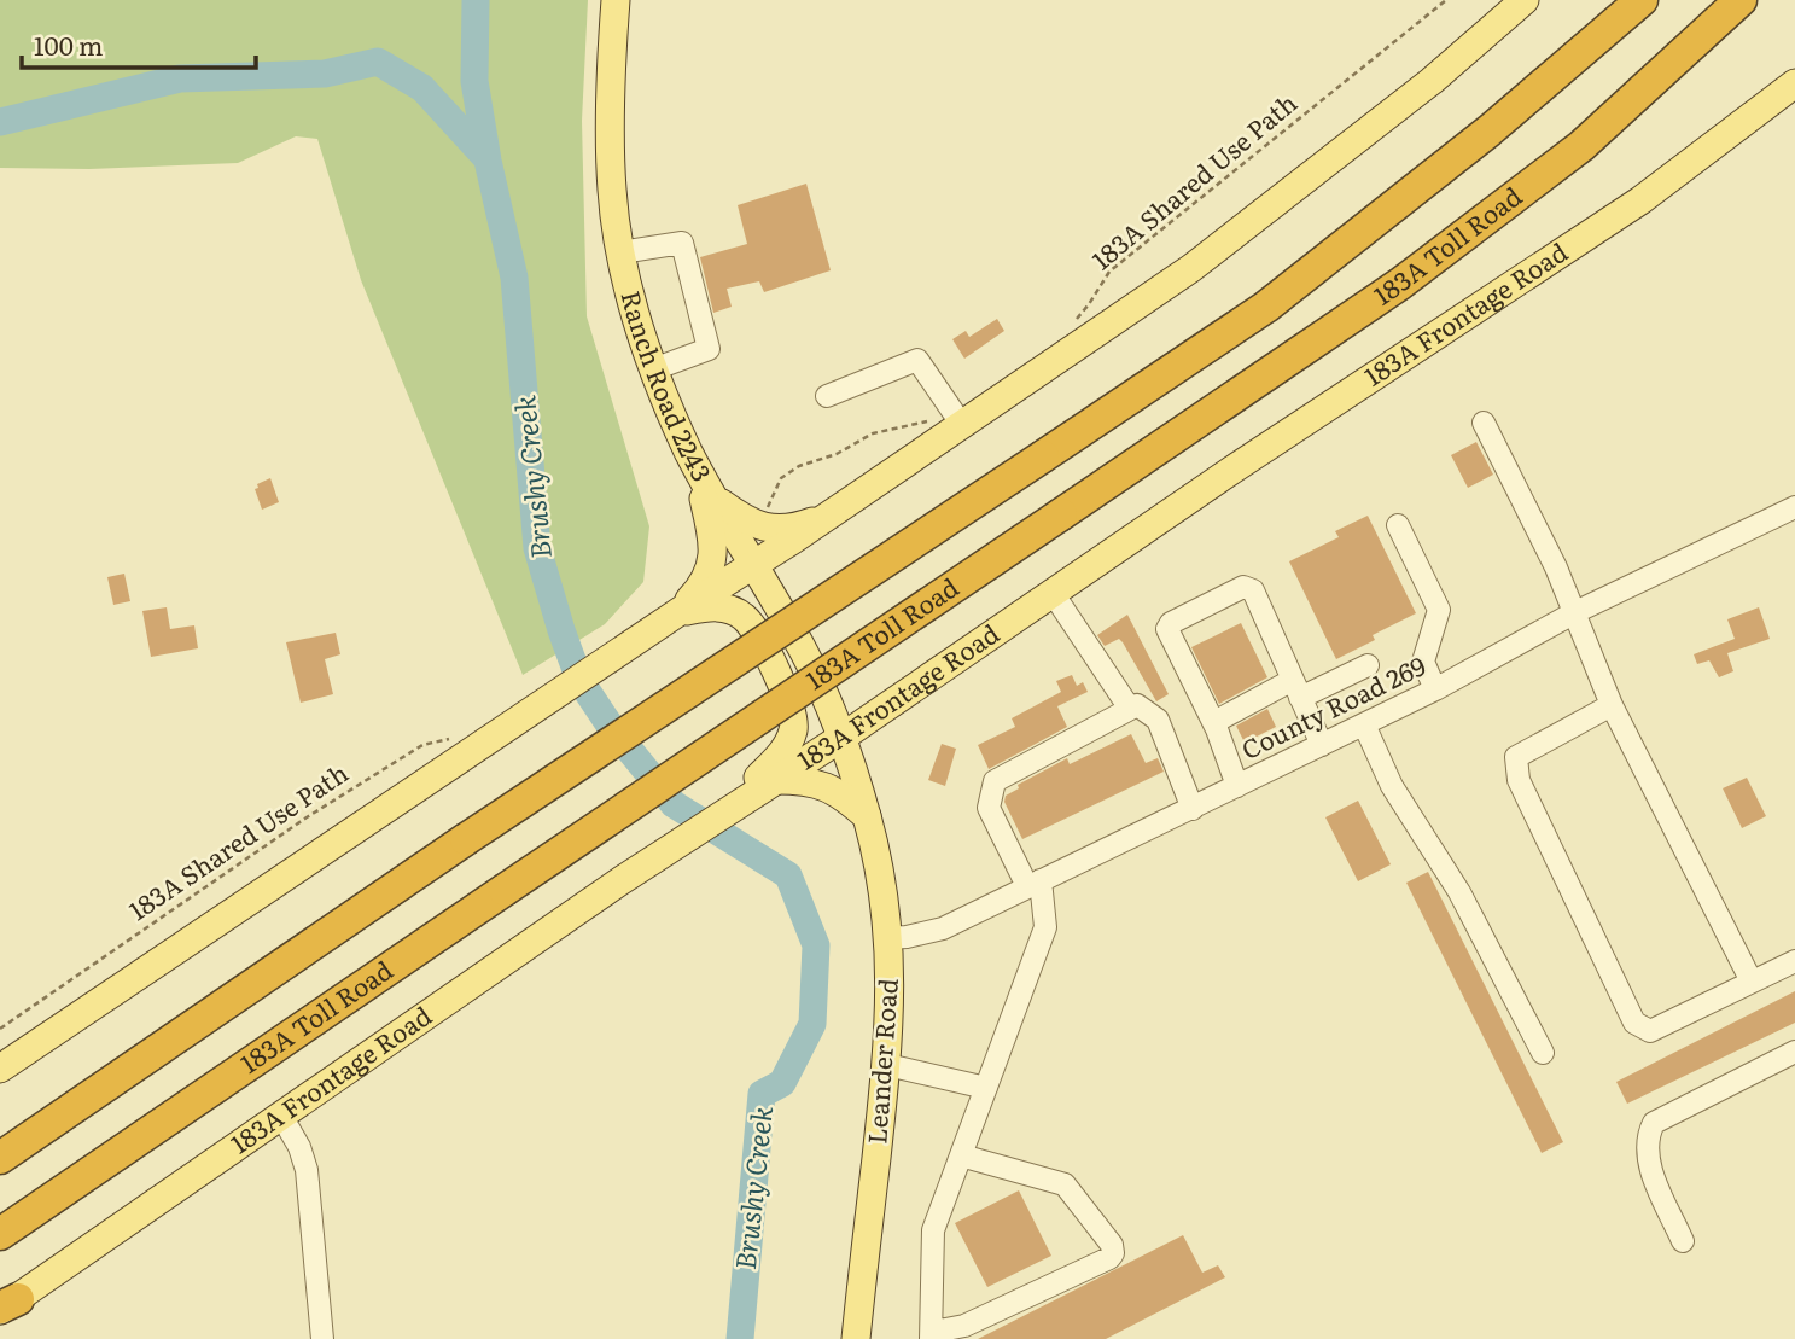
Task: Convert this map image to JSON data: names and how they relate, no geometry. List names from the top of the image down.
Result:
{
  "streets": {
    "highway": ["183A Toll Road"],
    "main road": ["183A Frontage Road", "Ranch Road 2243", "Leander Road"],
    "street": ["County Road 269"],
    "path": ["183A Shared Use Path"]
  },
  "crossings": [
    ["183A Frontage Road", "Ranch Road 2243"],
    ["183A Frontage Road", "Leander Road"],
    ["Ranch Road 2243", "Leander Road"],
    ["County Road 269", "Leander Road"]
  ],
  "water": ["Brushy Creek"],
  "scale_bar": "100 m"
}
